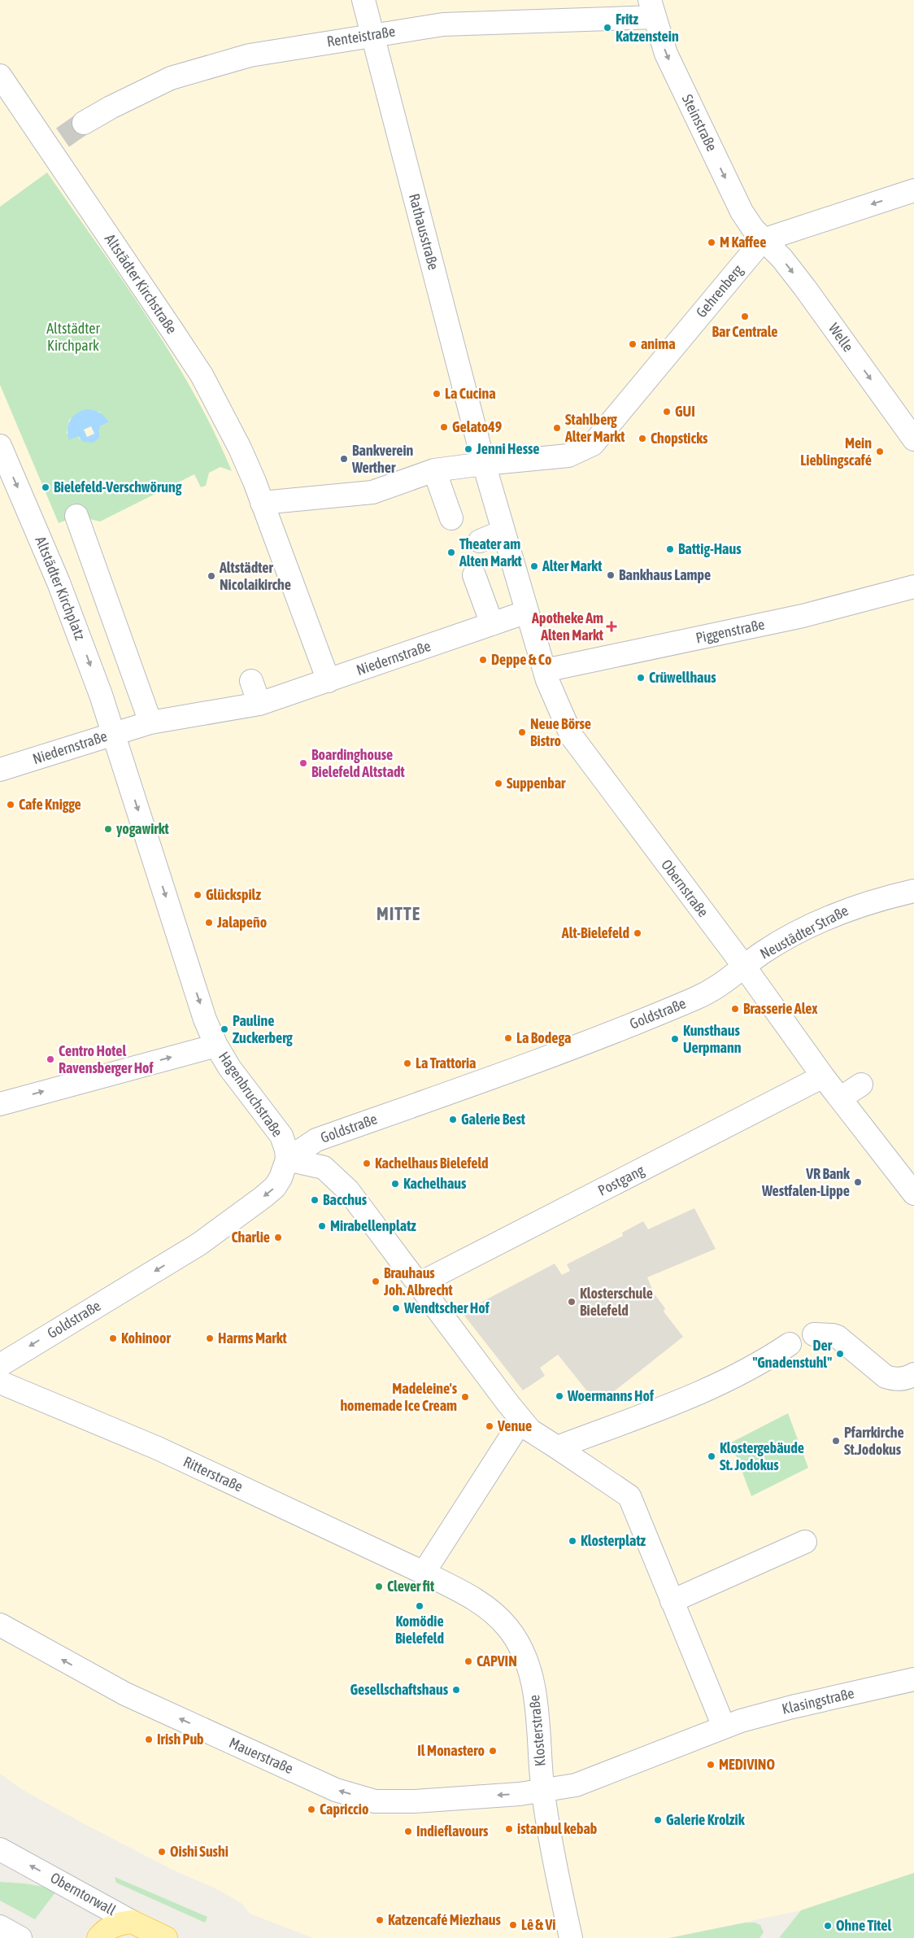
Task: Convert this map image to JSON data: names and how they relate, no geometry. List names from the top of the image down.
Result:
{
  "streets": {
    "main road": ["Oberntorwall"],
    "street": [
      "Renteistraße",
      "Steinstraße",
      "Rathausstraße",
      "Altstädter Kirchstraße",
      "Gehrenberg",
      "Welle",
      "Altstädter Kirchplatz",
      "Piggenstraße",
      "Niedernstraße",
      "Obernstraße",
      "Neustädter Straße",
      "Goldstraße",
      "Hagenbruchstraße",
      "Postgang",
      "Ritterstraße",
      "Klasingstraße",
      "Klosterstraße",
      "Mauerstraße"
    ]
  },
  "crossings": [
    ["Renteistraße", "Steinstraße"],
    ["Renteistraße", "Rathausstraße"],
    ["Steinstraße", "Gehrenberg"],
    ["Steinstraße", "Welle"],
    ["Rathausstraße", "Gehrenberg"],
    ["Altstädter Kirchstraße", "Niedernstraße"],
    ["Gehrenberg", "Welle"],
    ["Altstädter Kirchplatz", "Niedernstraße"],
    ["Altstädter Kirchplatz", "Hagenbruchstraße"],
    ["Piggenstraße", "Obernstraße"],
    ["Niedernstraße", "Hagenbruchstraße"],
    ["Obernstraße", "Neustädter Straße"],
    ["Obernstraße", "Goldstraße"],
    ["Obernstraße", "Postgang"],
    ["Neustädter Straße", "Goldstraße"],
    ["Goldstraße", "Hagenbruchstraße"],
    ["Ritterstraße", "Klosterstraße"],
    ["Klosterstraße", "Mauerstraße"]
  ],
  "one_way": [
    "Steinstraße",
    "Welle",
    "Goldstraße",
    "Hagenbruchstraße",
    "Mauerstraße",
    "Oberntorwall"
  ],
  "districts": ["MITTE"],
  "parks": ["Altstädter Kirchpark"],
  "places": {
    "other": [
      "Fritz Katzenstein",
      "M Kaffee",
      "Bar Centrale",
      "anima",
      "La Cucina",
      "GUI",
      "Gelato49",
      "Stahlberg Alter Markt",
      "Chopsticks",
      "Jenni Hesse",
      "Mein Lieblingscafé",
      "Bankverein Werther",
      "Bielefeld-Verschwörung",
      "Battig-Haus",
      "Theater am Alten Markt",
      "Alter Markt",
      "Bankhaus Lampe",
      "Altstädter Nicolaikirche",
      "Deppe & Co",
      "Crüwellhaus",
      "Neue Börse Bistro",
      "Boardinghouse Bielefeld Altstadt",
      "Suppenbar",
      "Cafe Knigge",
      "yogawirkt",
      "Glückspilz",
      "Jalapeño",
      "Alt-Bielefeld",
      "Brasserie Alex",
      "Pauline Zuckerberg",
      "La Bodega",
      "Kunsthaus Uerpmann",
      "Centro Hotel Ravensberger Hof",
      "La Trattoria",
      "Galerie Best",
      "Kachelhaus Bielefeld",
      "VR Bank Westfalen-Lippe",
      "Kachelhaus",
      "Bacchus",
      "Mirabellenplatz",
      "Charlie",
      "Brauhaus Joh. Albrecht",
      "Klosterschule Bielefeld",
      "Wendtscher Hof",
      "Kohinoor",
      "Harms Markt",
      "Der \"Gnadenstuhl\"",
      "Woermanns Hof",
      "Madeleine's homemade Ice Cream",
      "Venue",
      "Pfarrkirche St.Jodokus",
      "Klostergebäude St. Jodokus",
      "Klosterplatz",
      "Clever fit",
      "Komödie Bielefeld",
      "CAPVIN",
      "Gesellschaftshaus",
      "Irish Pub",
      "Il Monastero",
      "MEDIVINO",
      "Capriccio",
      "Galerie Krolzik",
      "istanbul kebab",
      "Indieflavours",
      "Oishi Sushi",
      "Katzencafé Miezhaus",
      "Lê & Vi",
      "Ohne Titel"
    ],
    "health": ["Apotheke Am Alten Markt"]
  }
}
